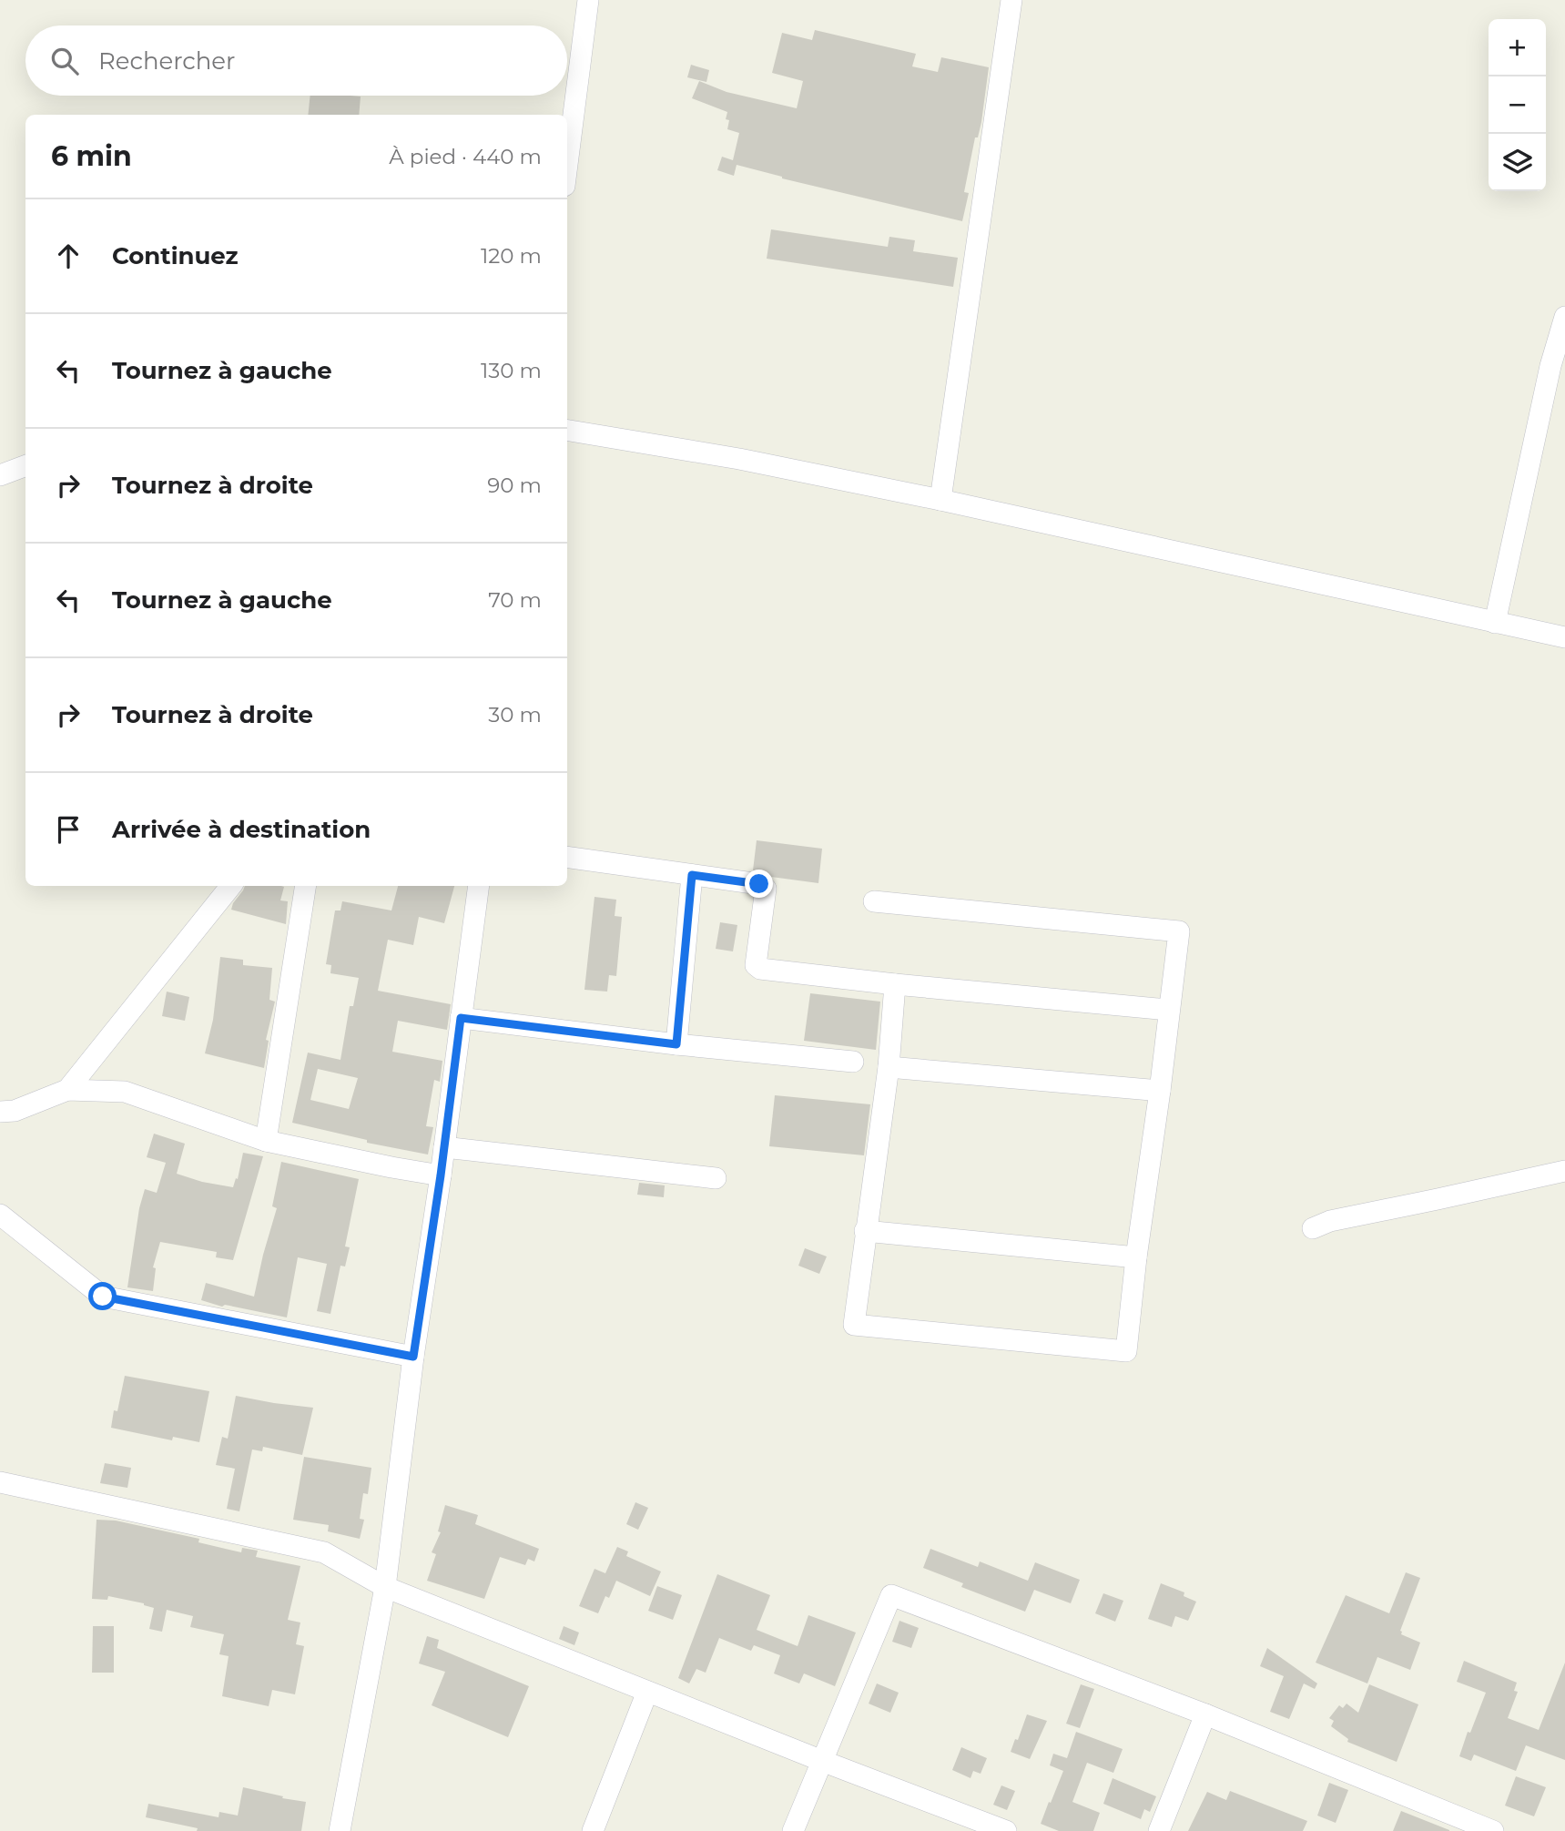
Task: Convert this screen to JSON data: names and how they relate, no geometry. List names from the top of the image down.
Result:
{
  "page": {
    "map_buttons": ["+", "−"],
    "search": "Rechercher",
    "heading": ["6 min", "À pied · 440 m"],
    "list": [
      ["Continuez", "120 m"],
      ["Tournez à gauche", "130 m"],
      ["Tournez à droite", "90 m"],
      ["Tournez à gauche", "70 m"],
      ["Tournez à droite", "30 m"],
      "Arrivée à destination"
    ]
  }
}
